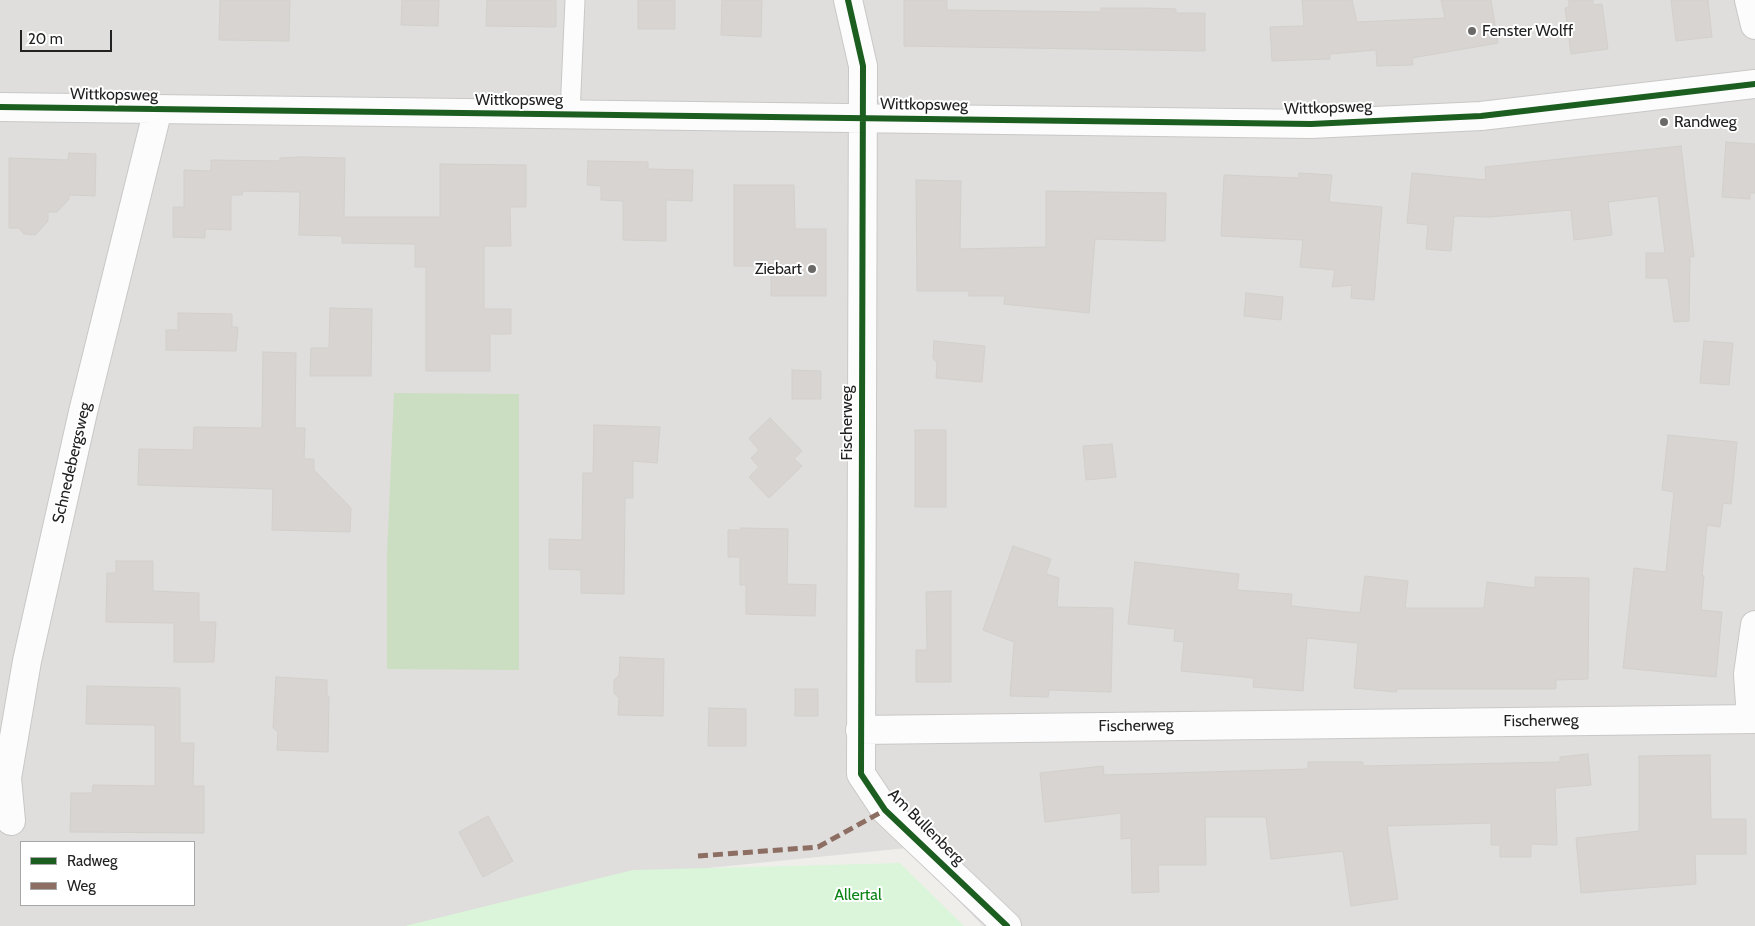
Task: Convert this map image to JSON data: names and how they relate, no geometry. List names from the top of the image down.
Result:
{
  "streets": {
    "street": [
      "Wittkopsweg",
      "Fischerweg",
      "Schnedebergsweg",
      "Am Bullenberg"
    ]
  },
  "crossings": [
    ["Wittkopsweg", "Fischerweg"],
    ["Wittkopsweg", "Schnedebergsweg"],
    ["Fischerweg", "Am Bullenberg"]
  ],
  "parks": ["Allertal"],
  "places": ["Fenster Wolff", "Randweg", "Ziebart"],
  "legend": ["Radweg", "Weg"],
  "scale_bar": "20 m"
}
